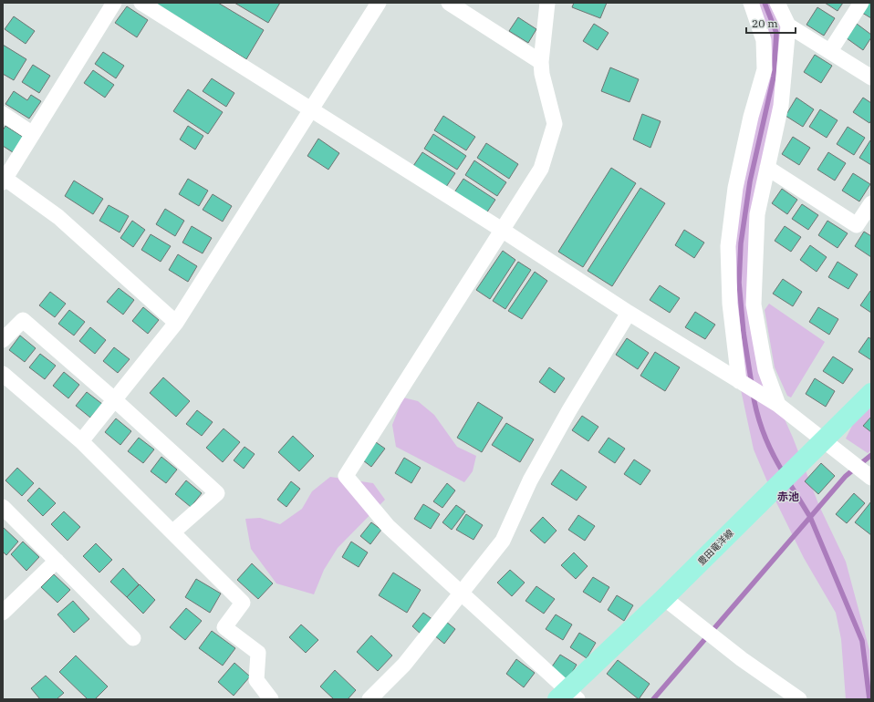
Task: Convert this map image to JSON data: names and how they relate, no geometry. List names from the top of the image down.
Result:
{
  "streets": {
    "main road": ["豊田竜洋線"]
  },
  "districts": ["赤池"],
  "scale_bar": "20 m"
}
